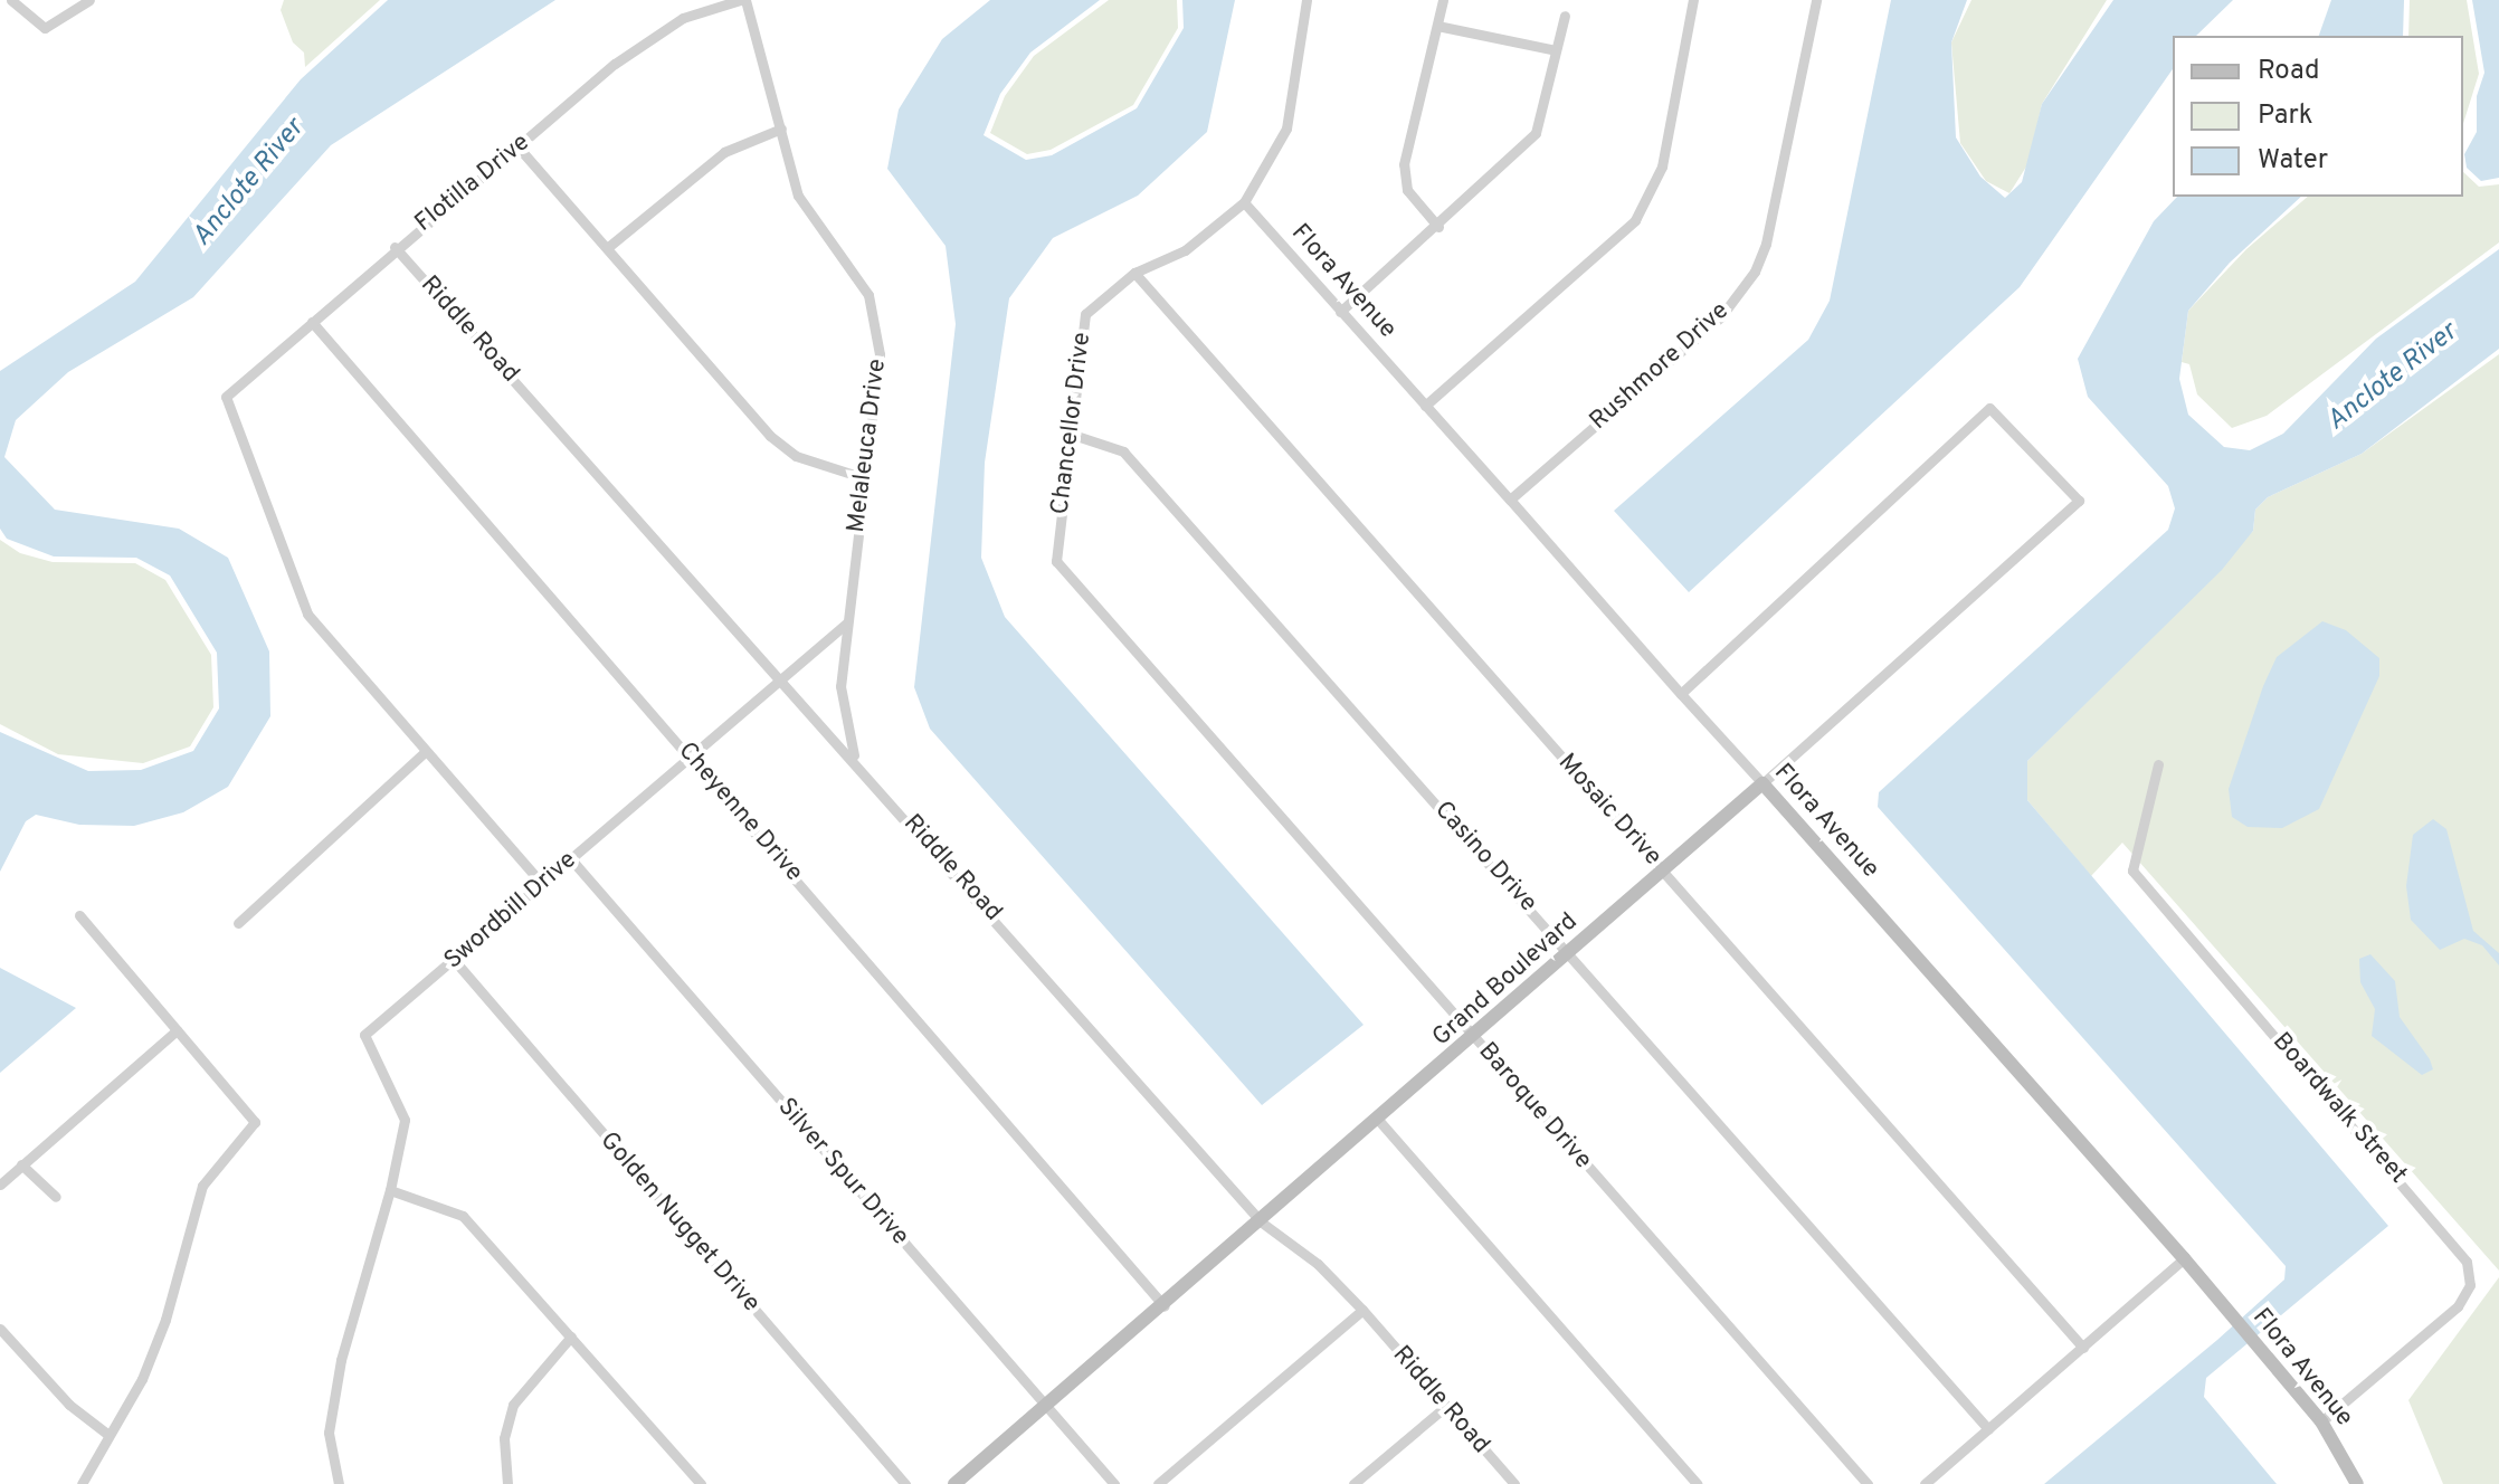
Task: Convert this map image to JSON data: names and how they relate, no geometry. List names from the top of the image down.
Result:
{
  "streets": {
    "street": [
      "Flotilla Drive",
      "Flora Avenue",
      "Riddle Road",
      "Rushmore Drive",
      "Chancellor Drive",
      "Melaleuca Drive",
      "Mosaic Drive",
      "Cheyenne Drive",
      "Casino Drive",
      "Swordbill Drive",
      "Grand Boulevard",
      "Baroque Drive",
      "Boardwalk Street",
      "Silver Spur Drive",
      "Golden Nugget Drive"
    ]
  },
  "crossings": [
    ["Flotilla Drive", "Riddle Road"],
    ["Flotilla Drive", "Melaleuca Drive"],
    ["Flotilla Drive", "Cheyenne Drive"],
    ["Flora Avenue", "Rushmore Drive"],
    ["Flora Avenue", "Chancellor Drive"],
    ["Flora Avenue", "Grand Boulevard"],
    ["Flora Avenue", "Boardwalk Street"],
    ["Riddle Road", "Melaleuca Drive"],
    ["Riddle Road", "Swordbill Drive"],
    ["Riddle Road", "Grand Boulevard"],
    ["Chancellor Drive", "Mosaic Drive"],
    ["Chancellor Drive", "Casino Drive"],
    ["Chancellor Drive", "Baroque Drive"],
    ["Melaleuca Drive", "Swordbill Drive"],
    ["Mosaic Drive", "Grand Boulevard"],
    ["Cheyenne Drive", "Swordbill Drive"],
    ["Cheyenne Drive", "Grand Boulevard"],
    ["Casino Drive", "Grand Boulevard"],
    ["Swordbill Drive", "Silver Spur Drive"],
    ["Swordbill Drive", "Golden Nugget Drive"],
    ["Grand Boulevard", "Baroque Drive"],
    ["Grand Boulevard", "Silver Spur Drive"]
  ],
  "water": ["Anclote River"],
  "legend": ["Road", "Park", "Water"]
}
